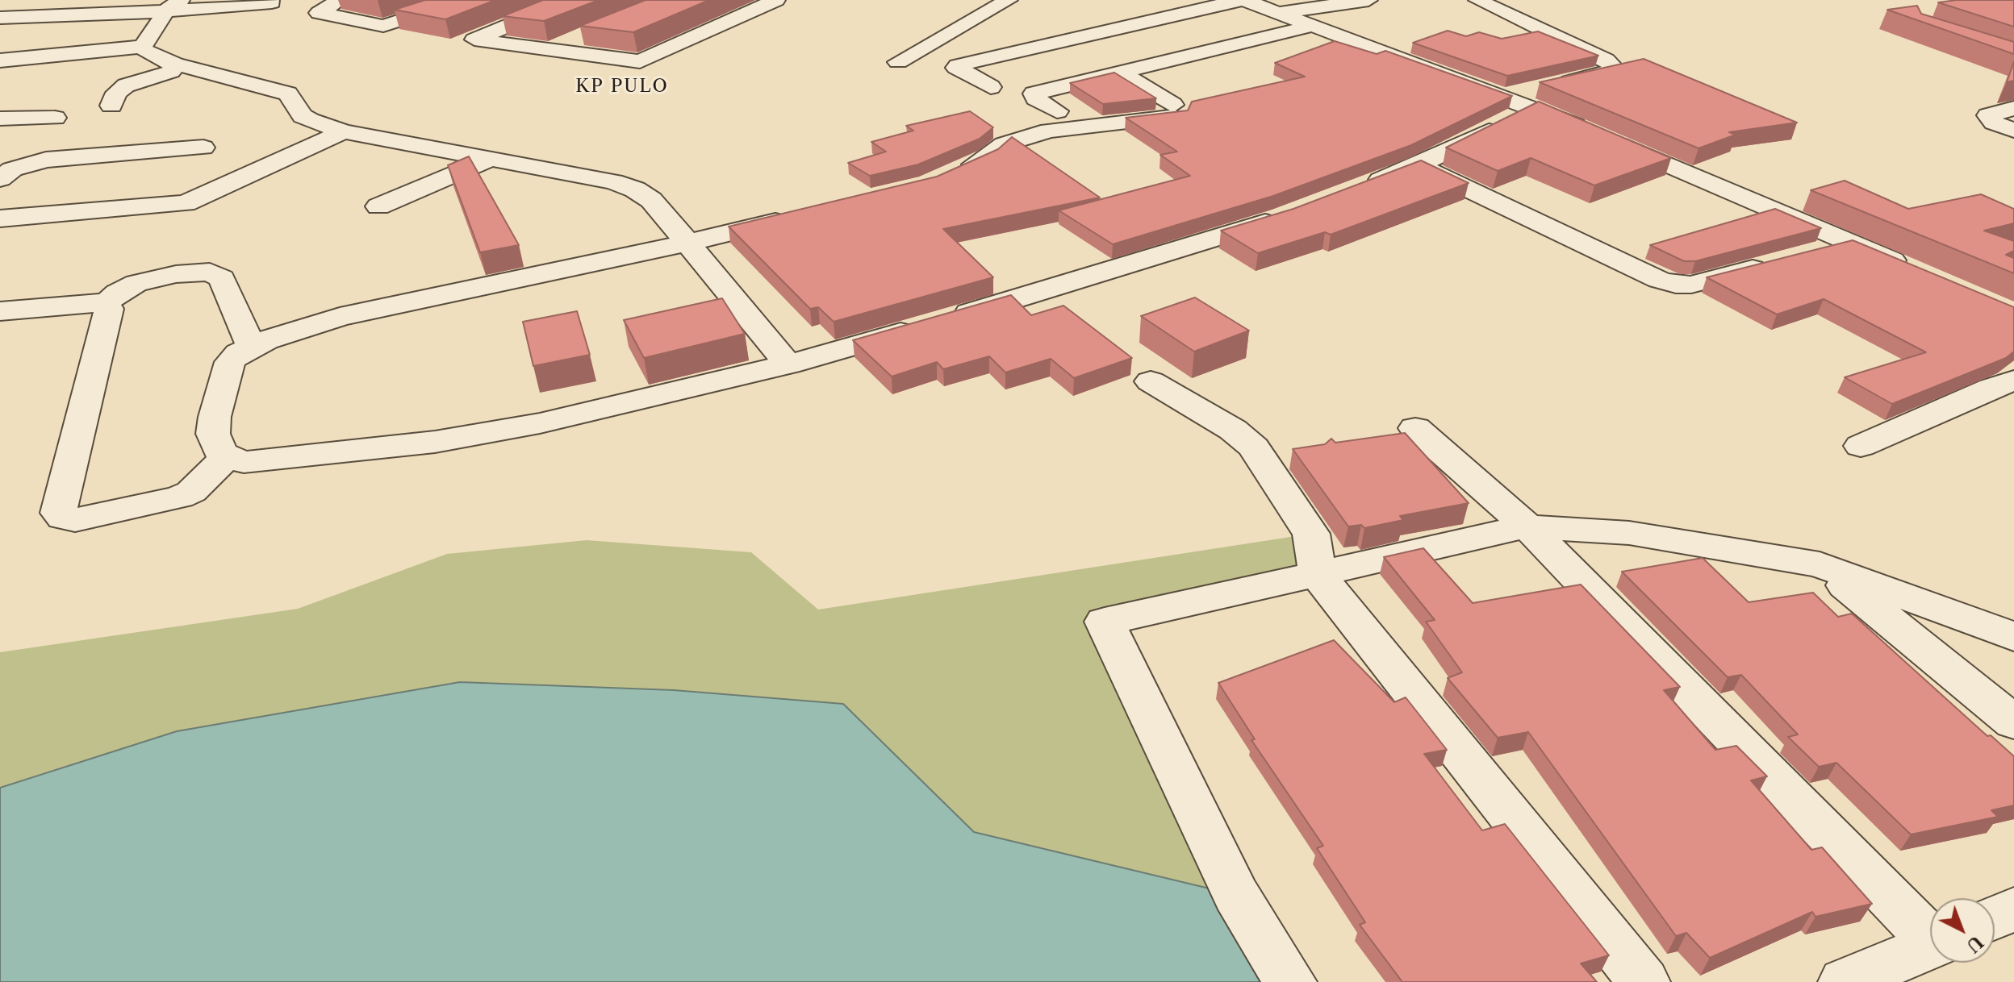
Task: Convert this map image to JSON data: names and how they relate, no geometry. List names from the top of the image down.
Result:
{
  "districts": ["KP PULO"],
  "north": "bottom right"
}
